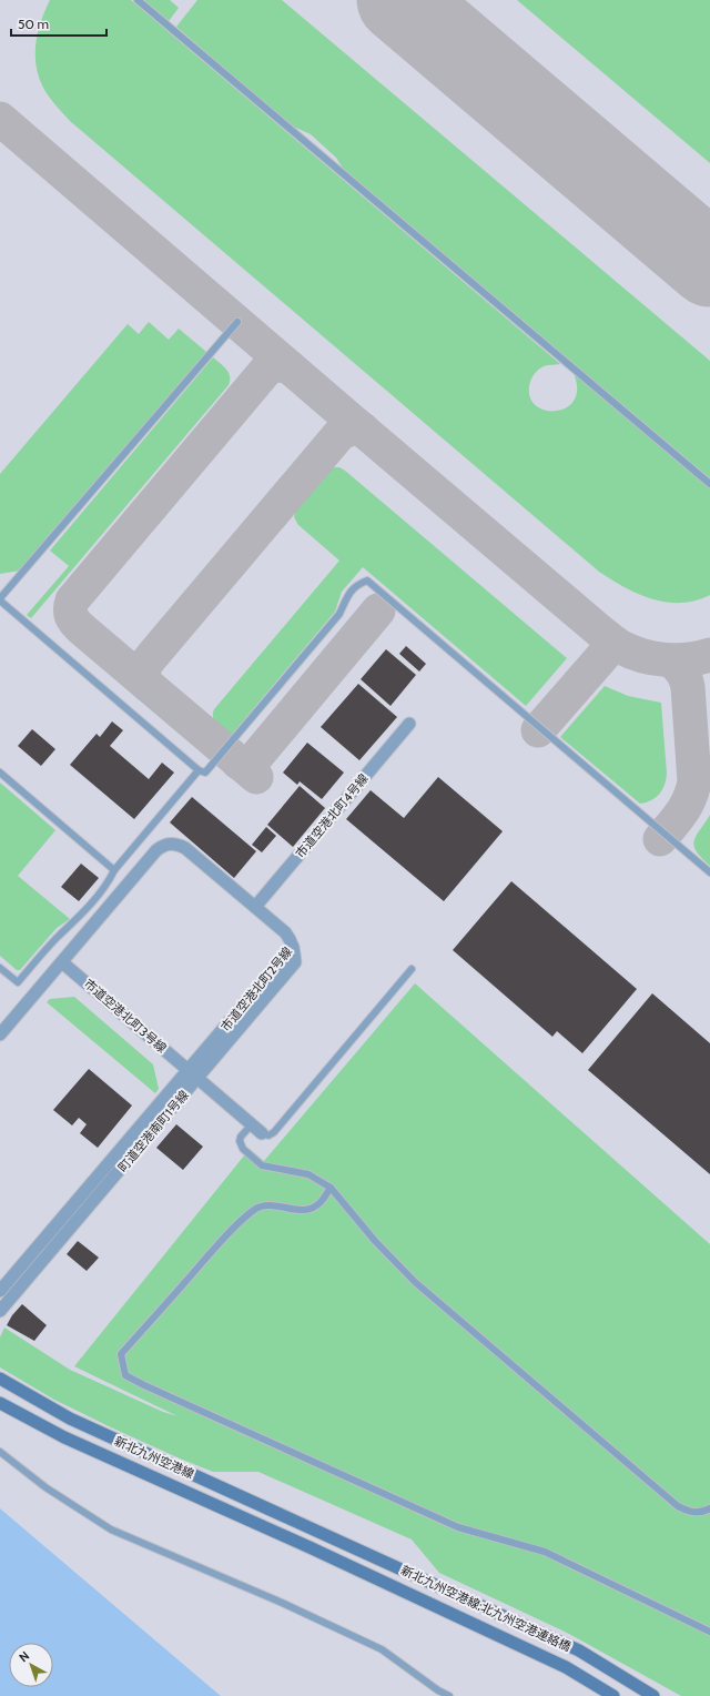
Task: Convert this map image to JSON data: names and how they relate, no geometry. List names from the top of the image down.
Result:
{
  "streets": {
    "main road": ["新北九州空港線", "新北九州空港線;北九州空港連絡橋"],
    "street": [
      "市道空港北町4号線",
      "市道空港北町2号線",
      "市道空港北町3号線",
      "町道空港南町1号線"
    ]
  },
  "crossings": [
    ["市道空港北町4号線", "市道空港北町2号線"],
    ["市道空港北町2号線", "市道空港北町3号線"],
    ["市道空港北町2号線", "町道空港南町1号線"],
    ["市道空港北町3号線", "町道空港南町1号線"],
    ["新北九州空港線", "新北九州空港線;北九州空港連絡橋"]
  ],
  "scale_bar": "50 m",
  "north": "top left"
}
